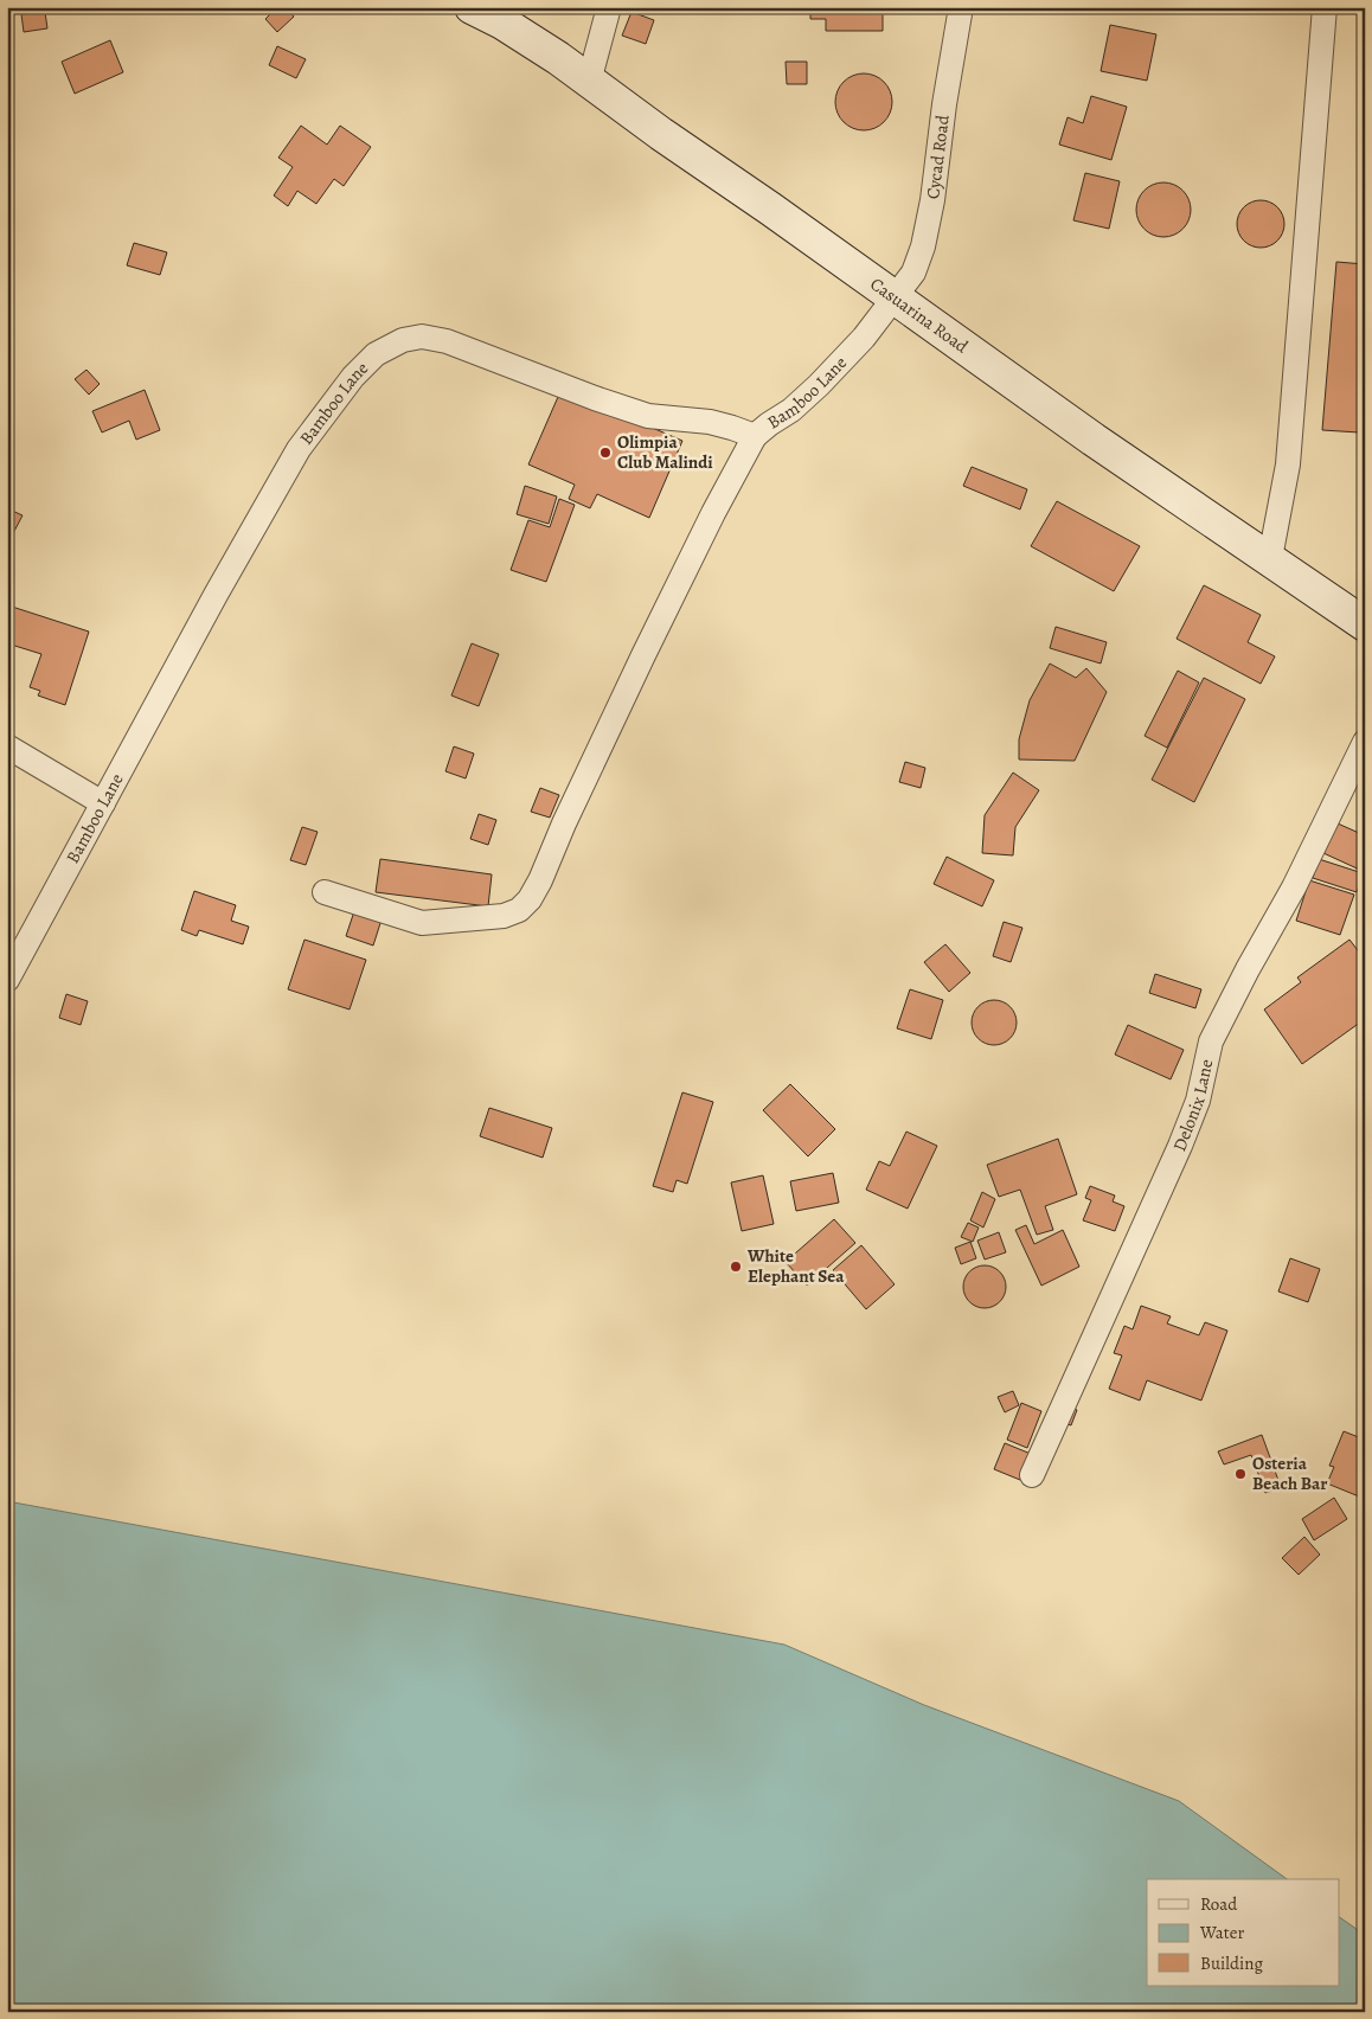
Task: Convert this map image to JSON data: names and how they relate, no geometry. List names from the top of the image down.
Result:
{
  "streets": {
    "street": [
      "Cycad Road",
      "Casuarina Road",
      "Bamboo Lane",
      "Delonix Lane"
    ]
  },
  "crossings": [
    ["Cycad Road", "Casuarina Road"],
    ["Cycad Road", "Bamboo Lane"],
    ["Casuarina Road", "Bamboo Lane"]
  ],
  "places": ["Olimpia Club Malindi", "White Elephant Sea", "Osteria Beach Bar"],
  "legend": ["Road", "Water", "Building"]
}
